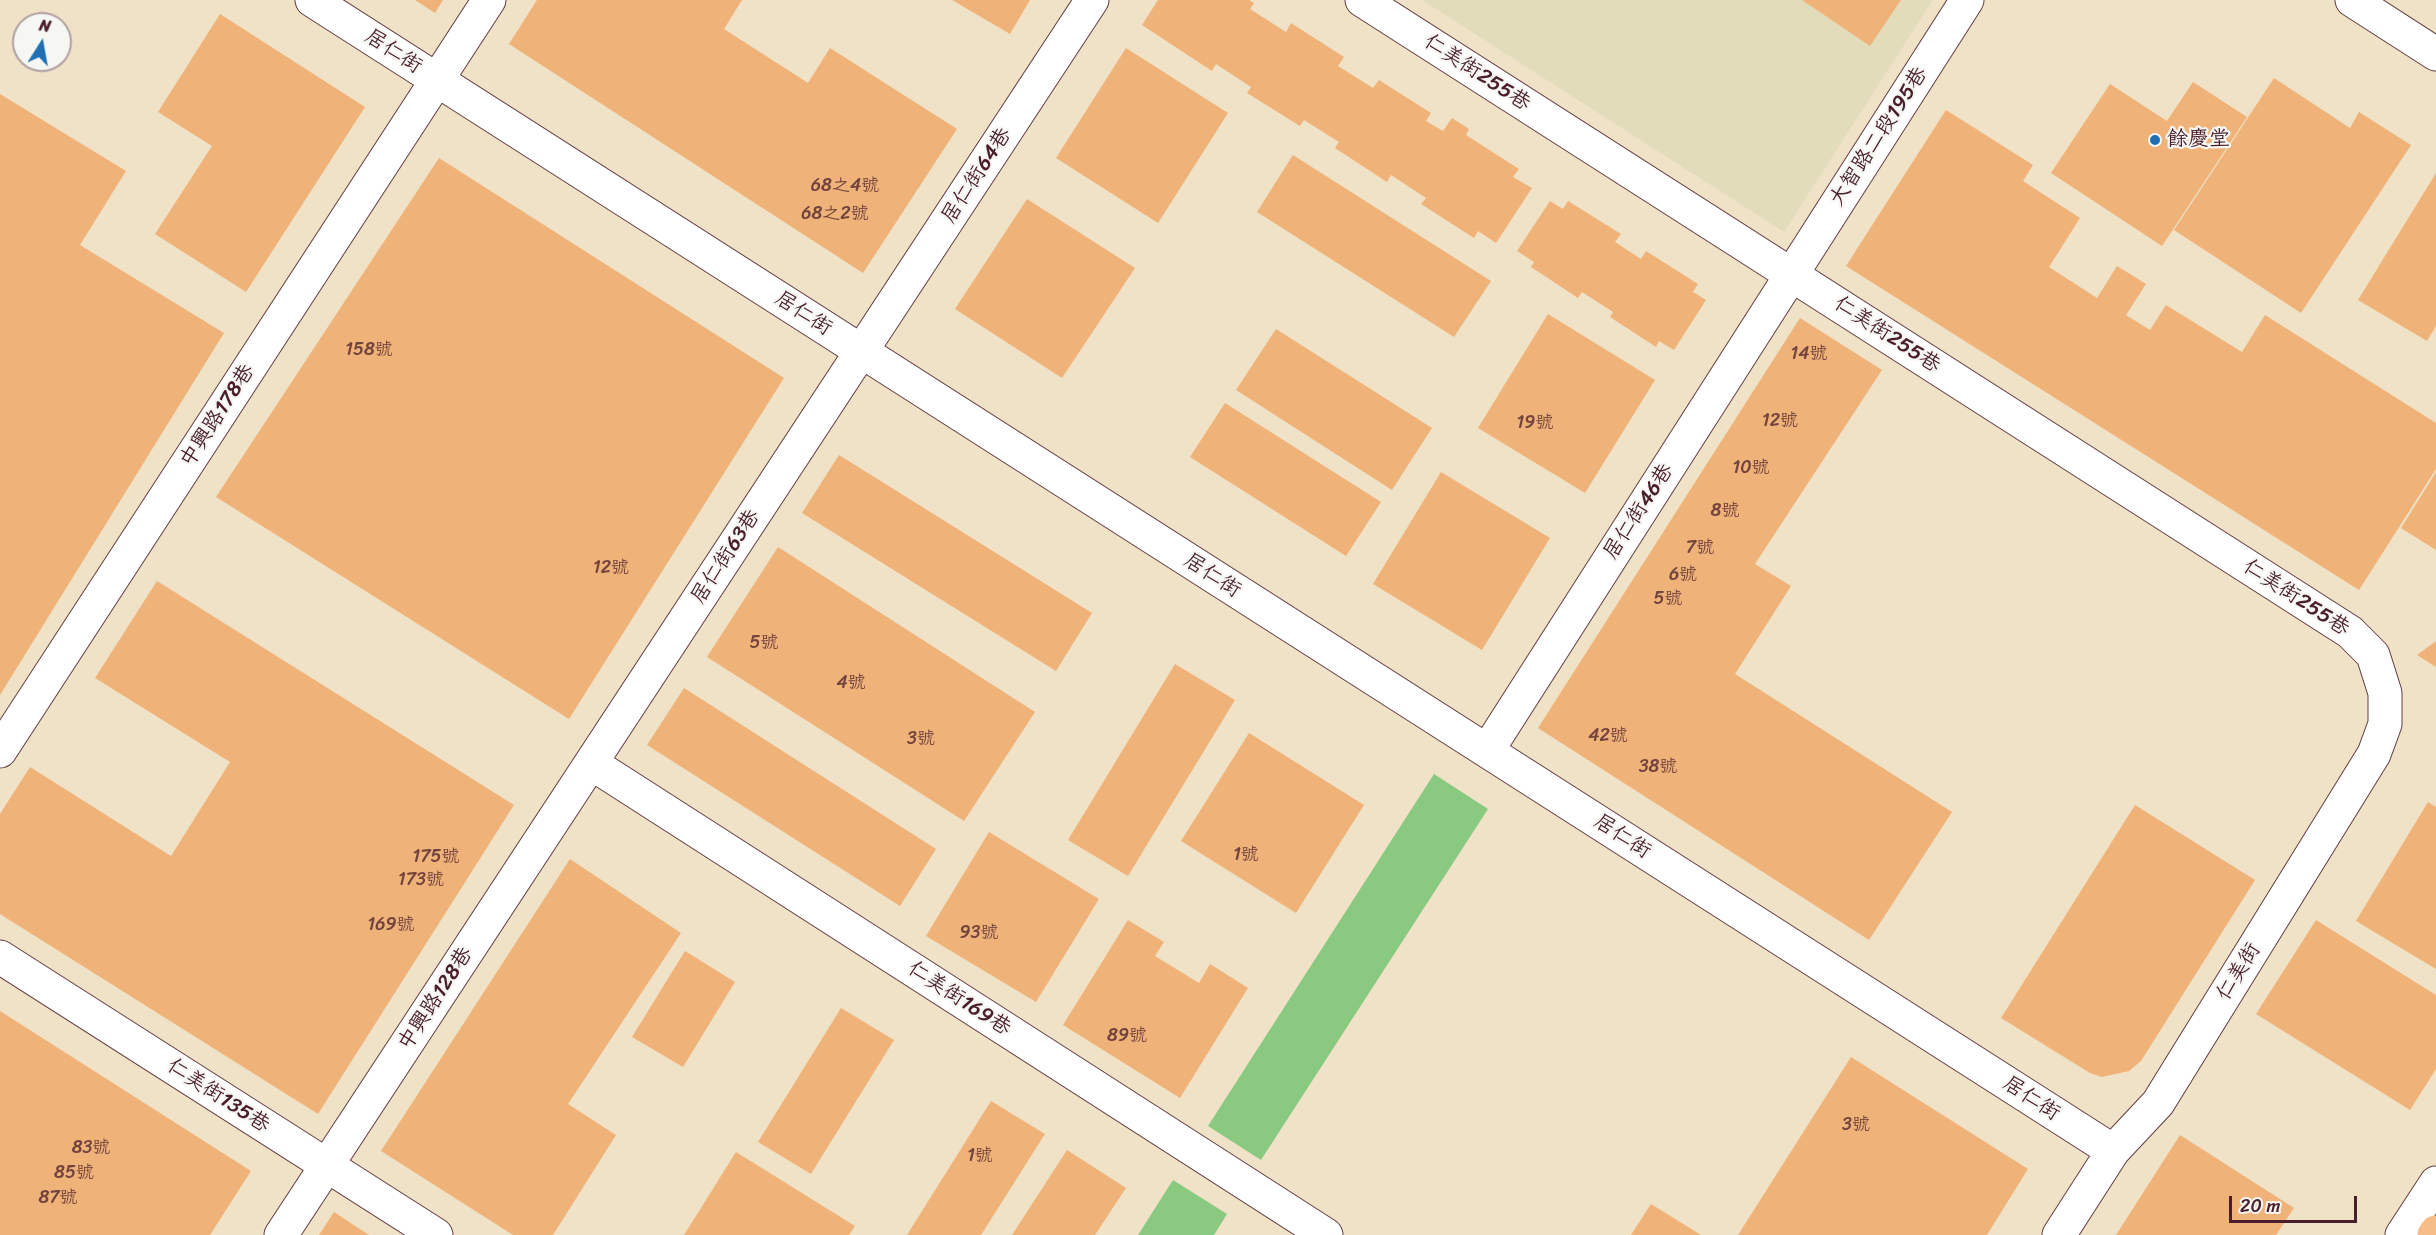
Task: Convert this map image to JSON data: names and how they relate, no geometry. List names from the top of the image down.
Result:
{
  "streets": {
    "street": [
      "居仁街",
      "仁美街255巷",
      "大智路二段195巷",
      "居仁街64巷",
      "中興路178巷",
      "居仁街46巷",
      "居仁街63巷",
      "仁美街",
      "中興路128巷",
      "仁美街169巷",
      "仁美街135巷"
    ]
  },
  "crossings": [
    ["居仁街", "居仁街64巷"],
    ["居仁街", "中興路178巷"],
    ["居仁街", "居仁街46巷"],
    ["居仁街", "居仁街63巷"],
    ["居仁街", "仁美街"],
    ["仁美街255巷", "大智路二段195巷"],
    ["仁美街255巷", "居仁街46巷"],
    ["仁美街255巷", "仁美街"],
    ["大智路二段195巷", "居仁街46巷"],
    ["居仁街64巷", "居仁街63巷"],
    ["居仁街63巷", "中興路128巷"],
    ["居仁街63巷", "仁美街169巷"],
    ["中興路128巷", "仁美街169巷"],
    ["中興路128巷", "仁美街135巷"]
  ],
  "places": ["餘慶堂"],
  "house_numbers": [
    "68之4號",
    "68之2號",
    "158號",
    "14號",
    "12號",
    "19號",
    "10號",
    "8號",
    "7號",
    "12號",
    "6號",
    "5號",
    "5號",
    "4號",
    "42號",
    "3號",
    "38號",
    "1號",
    "175號",
    "173號",
    "169號",
    "93號",
    "89號",
    "3號",
    "83號",
    "1號",
    "85號",
    "87號"
  ],
  "scale_bar": "20 m",
  "north": "top"
}
